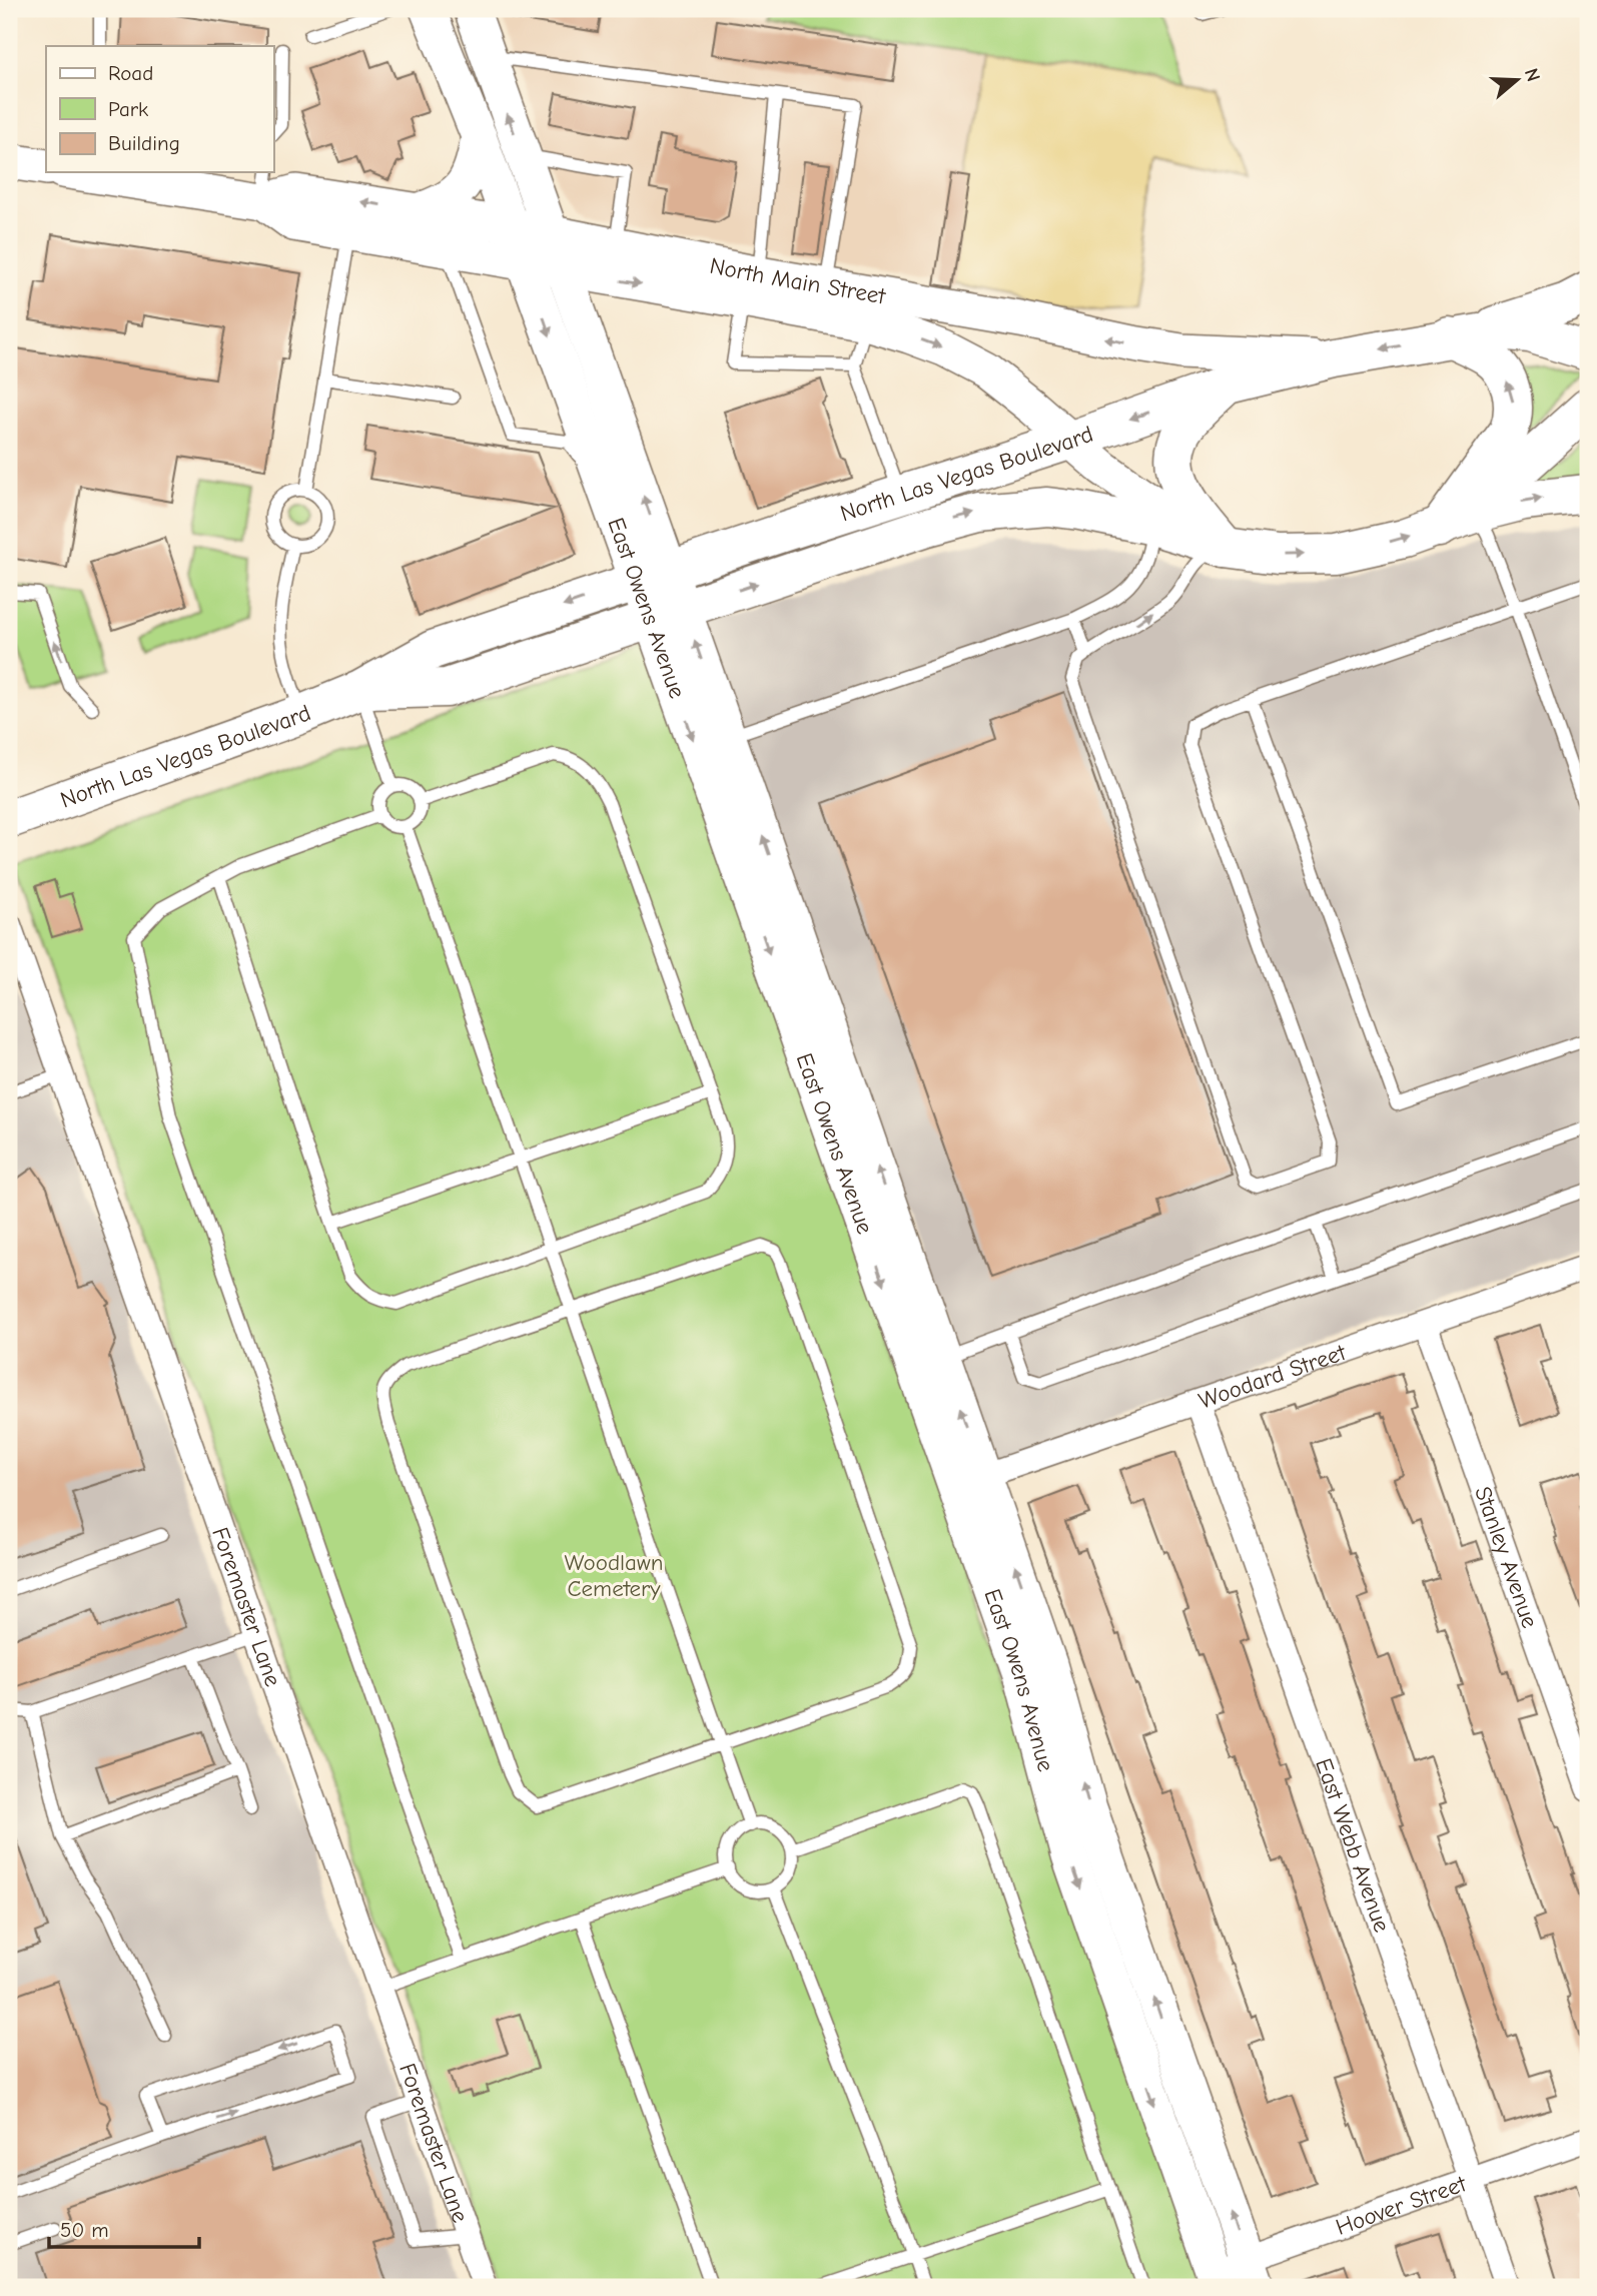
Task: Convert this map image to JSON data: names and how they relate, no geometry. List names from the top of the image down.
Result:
{
  "streets": {
    "main road": ["North Main Street", "North Las Vegas Boulevard", "East Owens Avenue"],
    "street": [
      "Woodard Street",
      "Stanley Avenue",
      "Foremaster Lane",
      "East Webb Avenue",
      "Hoover Street"
    ]
  },
  "crossings": [
    ["North Main Street", "North Las Vegas Boulevard"],
    ["North Main Street", "East Owens Avenue"],
    ["North Las Vegas Boulevard", "East Owens Avenue"],
    ["East Owens Avenue", "Woodard Street"],
    ["East Owens Avenue", "Hoover Street"],
    ["Woodard Street", "Stanley Avenue"],
    ["Woodard Street", "East Webb Avenue"],
    ["East Webb Avenue", "Hoover Street"]
  ],
  "parks": ["Woodlawn Cemetery"],
  "legend": ["Road", "Park", "Building"],
  "scale_bar": "50 m",
  "north": "right"
}
